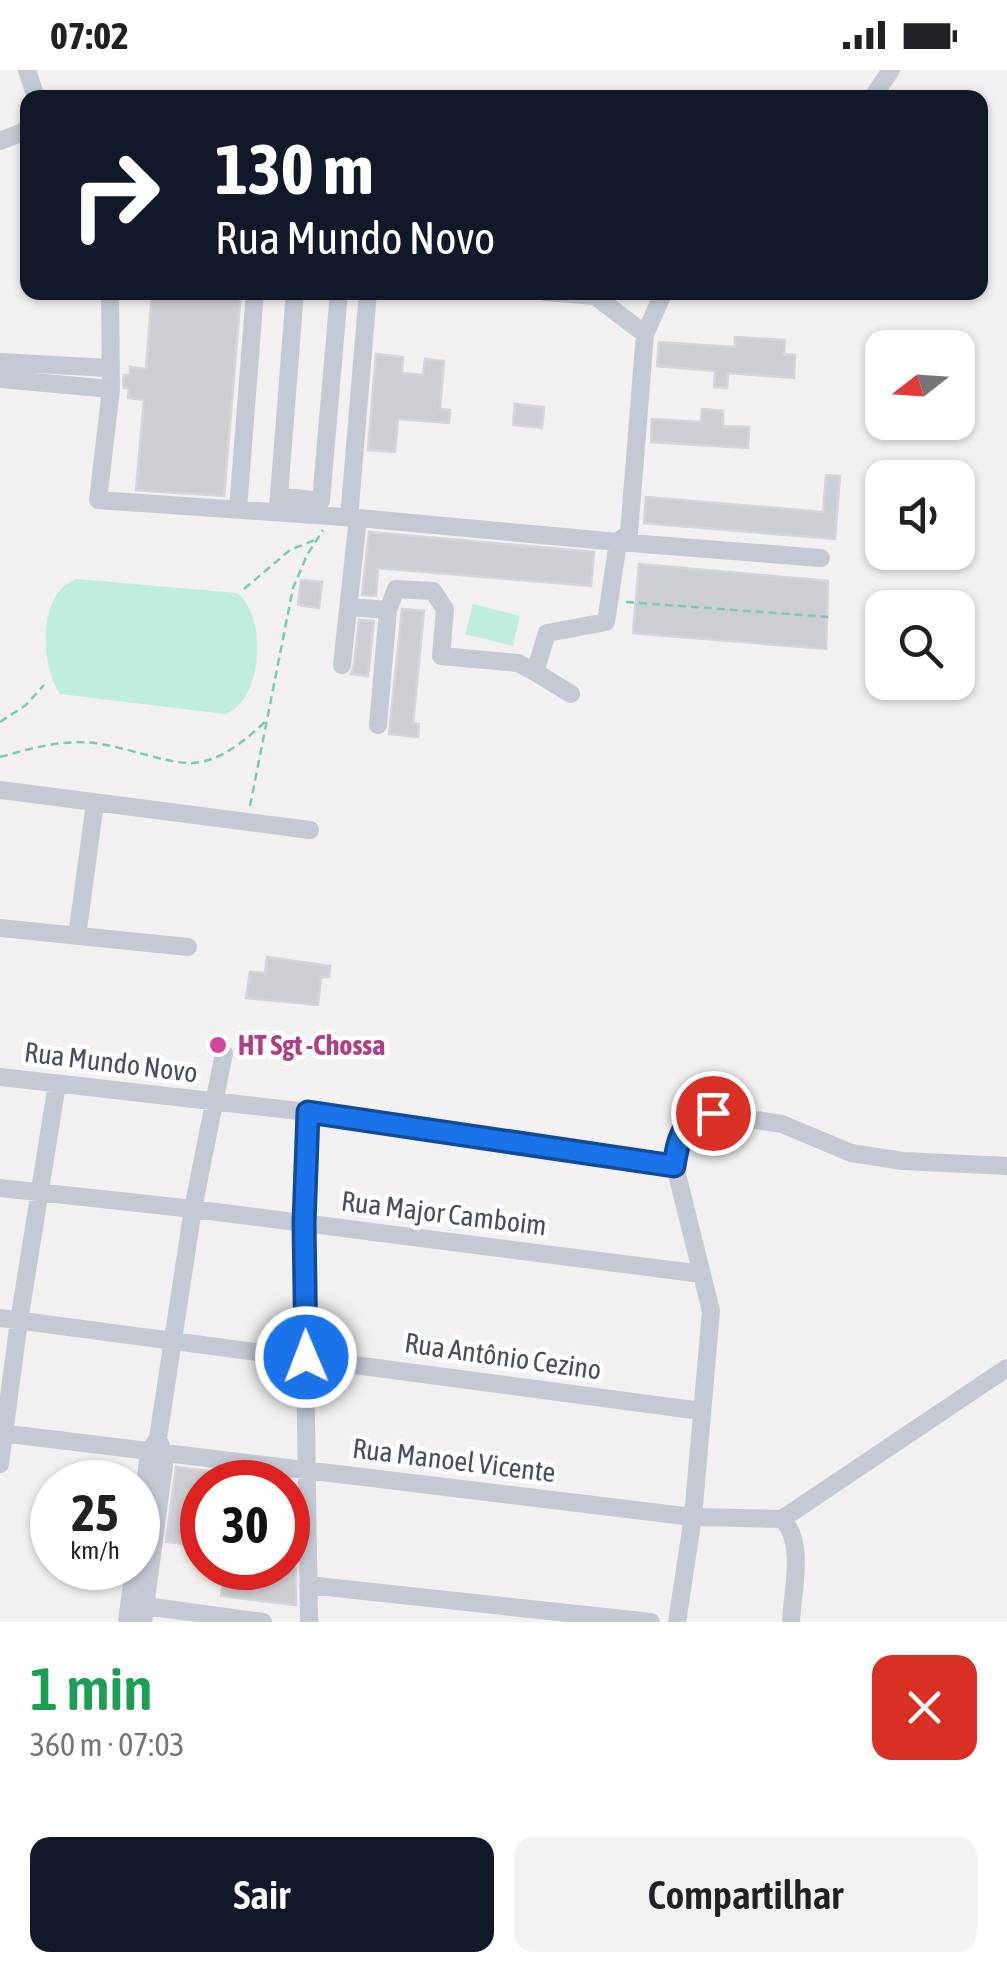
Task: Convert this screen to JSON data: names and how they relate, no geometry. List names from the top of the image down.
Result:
{
  "streets": {
    "street": [
      "Rua Mundo Novo",
      "Rua Major Camboim",
      "Rua Antônio Cezino",
      "Rua Manoel Vicente"
    ]
  },
  "places": ["HT Sgt -Chossa"],
  "north": "left",
  "page": {
    "status": "07:02",
    "turn": ["130 m", "Rua Mundo Novo"],
    "speed": "25 km/h",
    "limit": "30",
    "heading": ["1 min", "360 m · 07:03"],
    "buttons": ["Sair", "Compartilhar"]
  }
}
